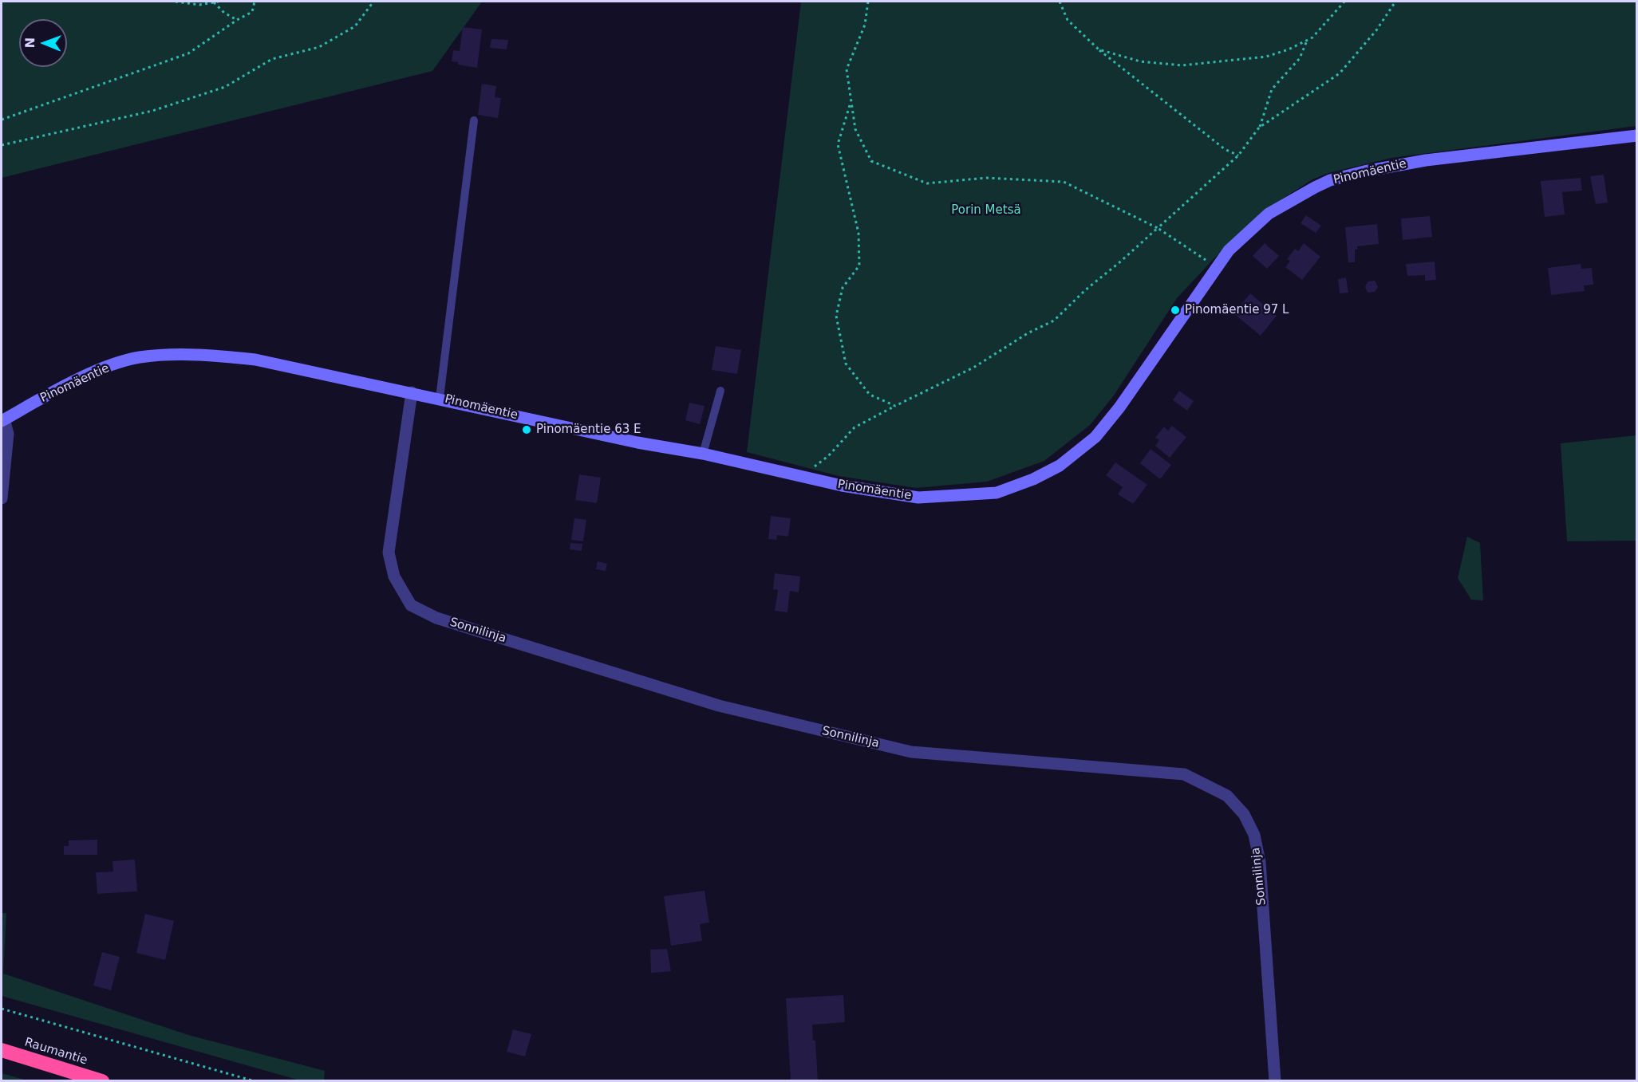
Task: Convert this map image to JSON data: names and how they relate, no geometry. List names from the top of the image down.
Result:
{
  "streets": {
    "highway": ["Raumantie"],
    "street": ["Pinomäentie", "Sonnilinja"]
  },
  "crossings": [
    ["Pinomäentie", "Sonnilinja"]
  ],
  "parks": ["Porin Metsä"],
  "places": ["Pinomäentie 97 L", "Pinomäentie 63 E"],
  "north": "left"
}
